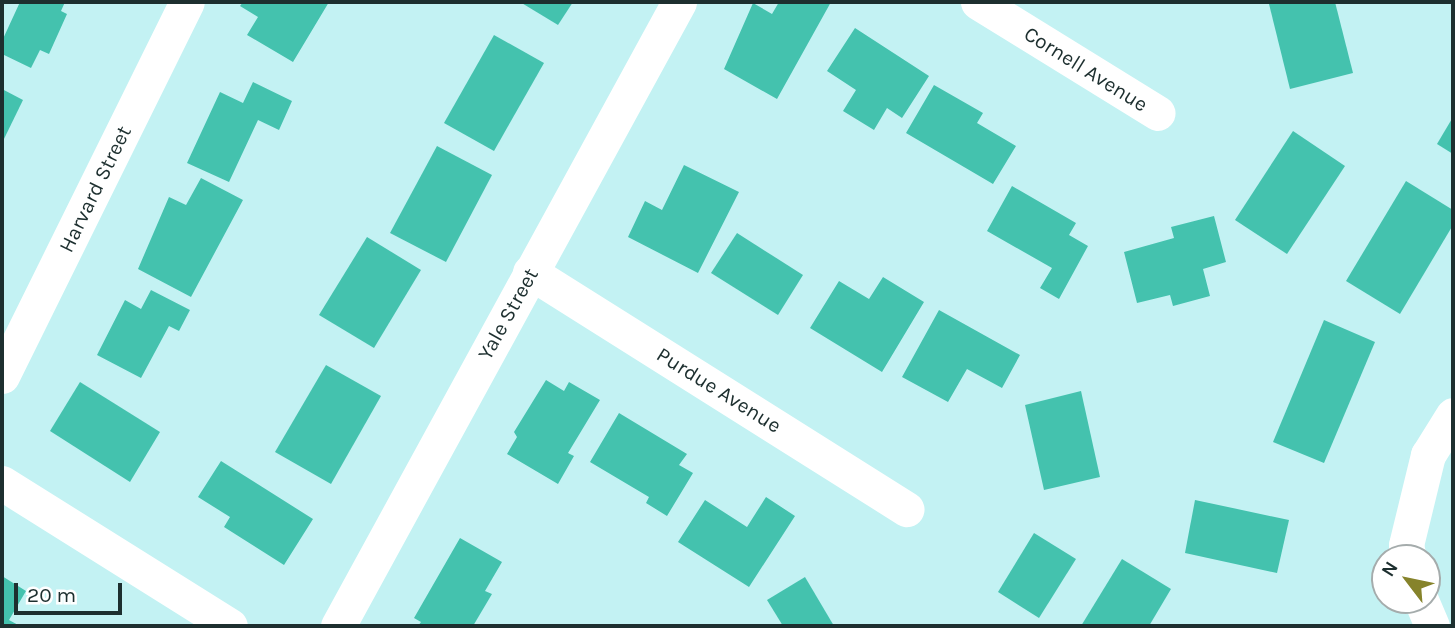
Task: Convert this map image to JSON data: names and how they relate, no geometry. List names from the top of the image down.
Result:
{
  "streets": {
    "street": [
      "Cornell Avenue",
      "Harvard Street",
      "Yale Street",
      "Purdue Avenue"
    ]
  },
  "crossings": [
    ["Yale Street", "Purdue Avenue"]
  ],
  "scale_bar": "20 m",
  "north": "top left"
}
